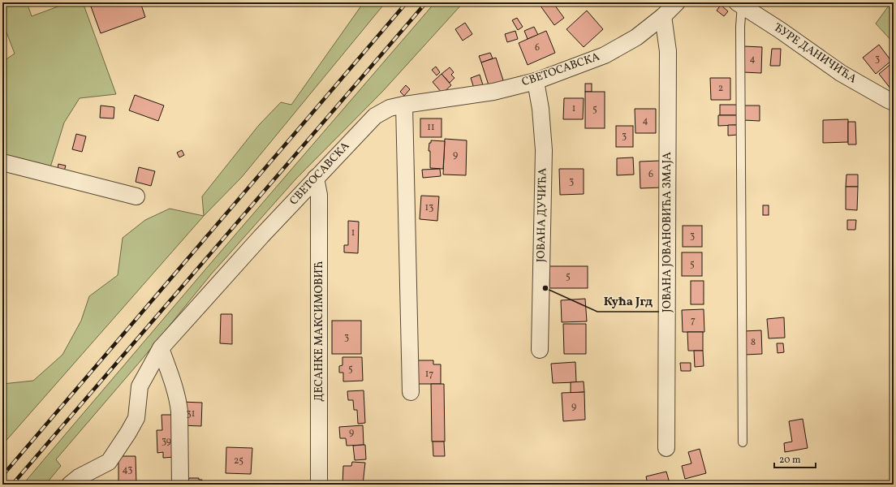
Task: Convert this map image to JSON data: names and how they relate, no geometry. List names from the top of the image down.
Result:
{
  "streets": {
    "street": [
      "ЂУРЕ ДАНИЧИЋА",
      "СВЕТОСАВСКА",
      "ЈОВАНА ДУЧИЋА",
      "ЈОВАНА ЈОВАНОВИЋА ЗМАЈА",
      "ДЕСАНКЕ МАКСИМОВИЋ"
    ]
  },
  "crossings": [
    ["СВЕТОСАВСКА", "ЈОВАНА ДУЧИЋА"],
    ["СВЕТОСАВСКА", "ЈОВАНА ЈОВАНОВИЋА ЗМАЈА"],
    ["СВЕТОСАВСКА", "ДЕСАНКЕ МАКСИМОВИЋ"]
  ],
  "places": ["Кућа Јгд"],
  "house_numbers": [
    "6",
    "4",
    "3",
    "2",
    "1",
    "5",
    "4",
    "11",
    "3",
    "9",
    "6",
    "3",
    "13",
    "1",
    "3",
    "5",
    "5",
    "7",
    "3",
    "8",
    "5",
    "17",
    "9",
    "31",
    "9",
    "39",
    "25",
    "43"
  ],
  "scale_bar": "20 m"
}
